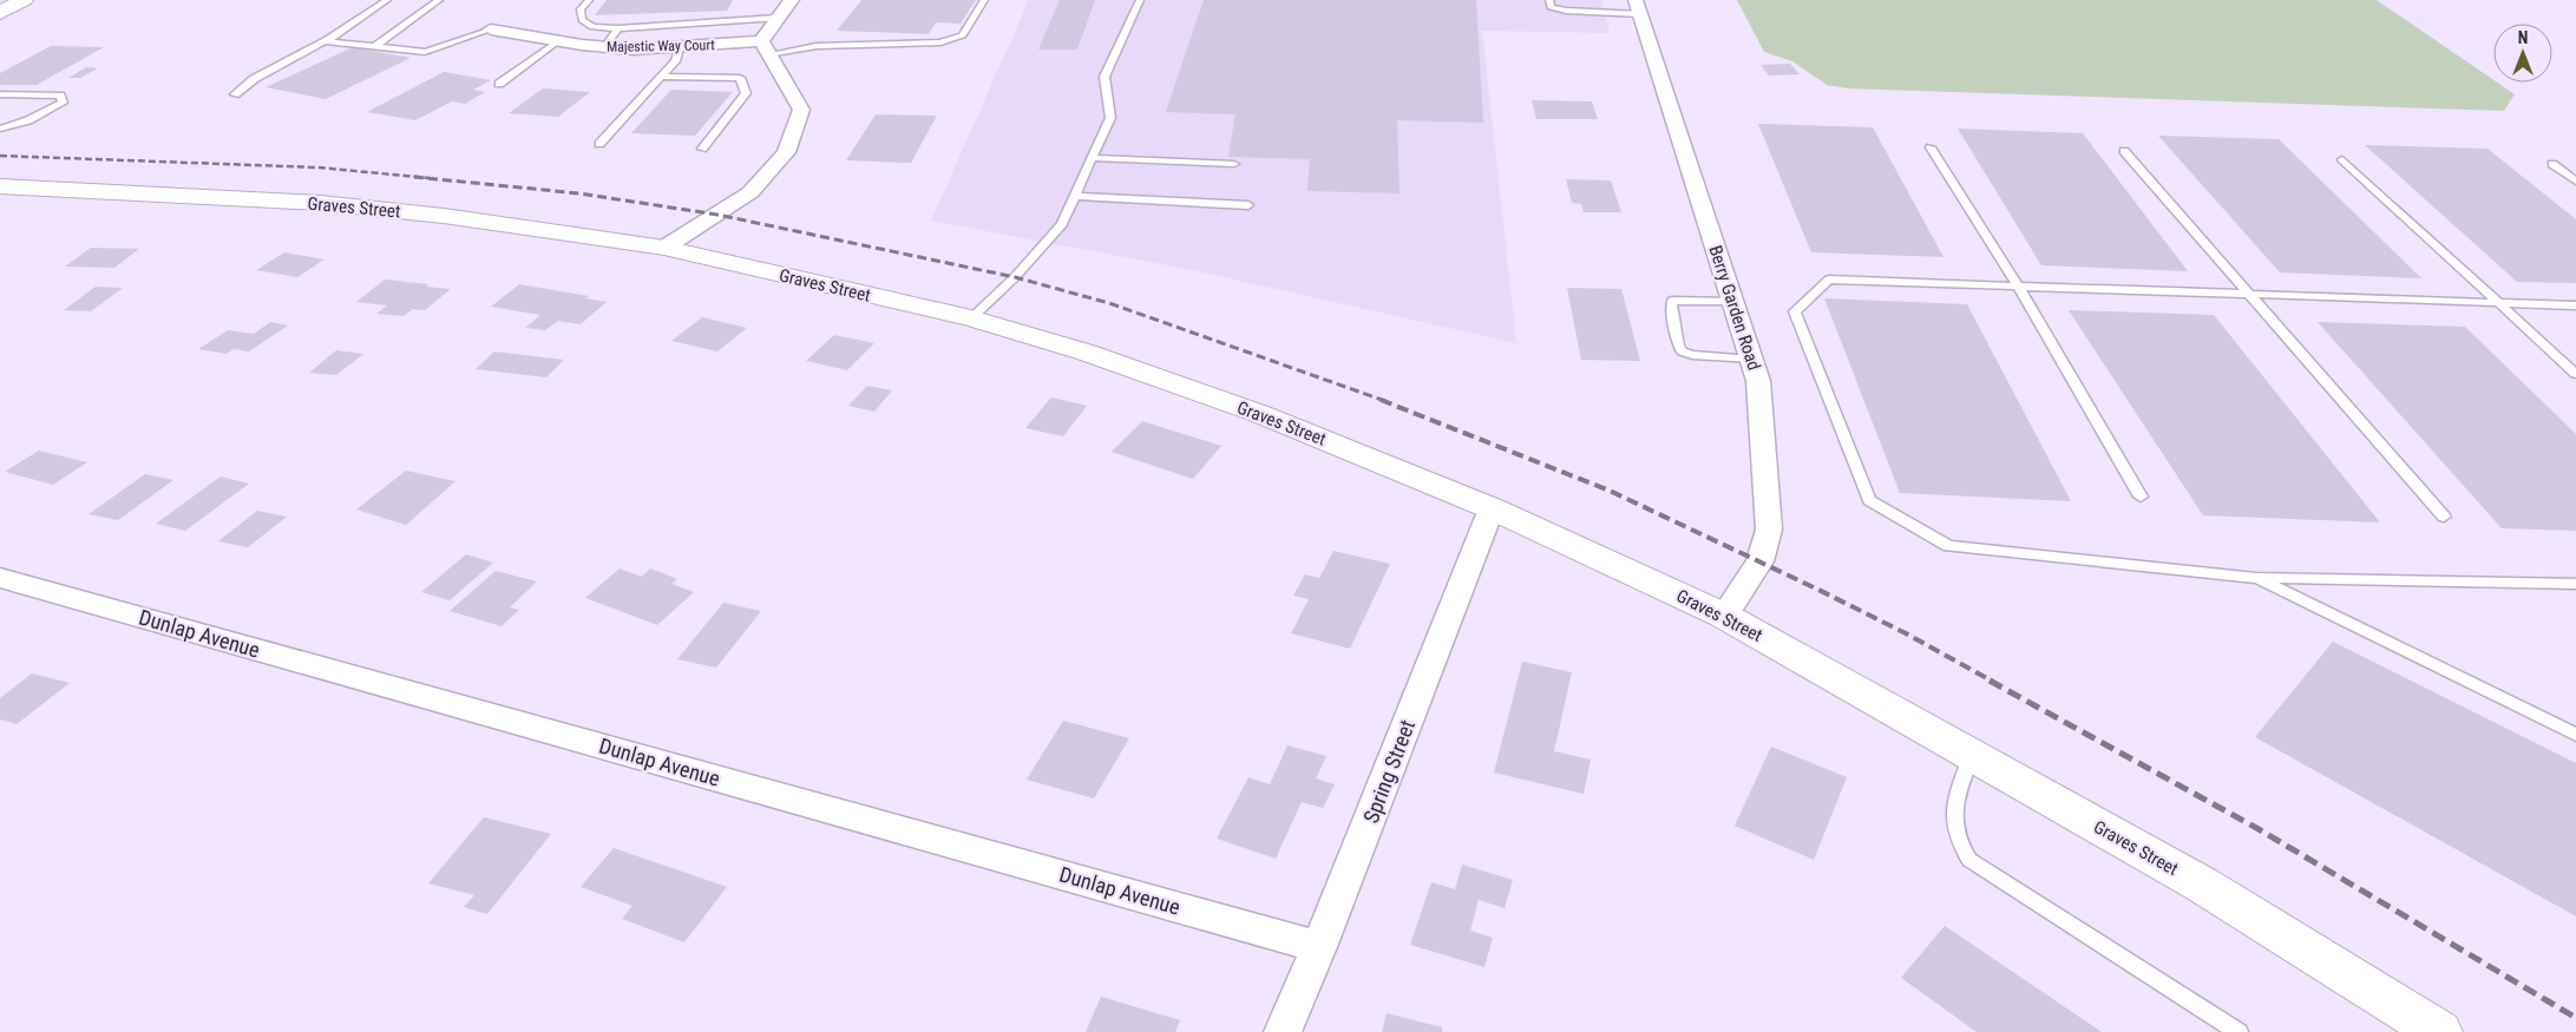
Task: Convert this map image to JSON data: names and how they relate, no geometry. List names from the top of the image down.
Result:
{
  "streets": {
    "street": [
      "Majestic Way Court",
      "Graves Street",
      "Berry Garden Road",
      "Dunlap Avenue",
      "Spring Street"
    ]
  },
  "crossings": [
    ["Graves Street", "Berry Garden Road"],
    ["Graves Street", "Spring Street"],
    ["Dunlap Avenue", "Spring Street"]
  ],
  "north": "top"
}
